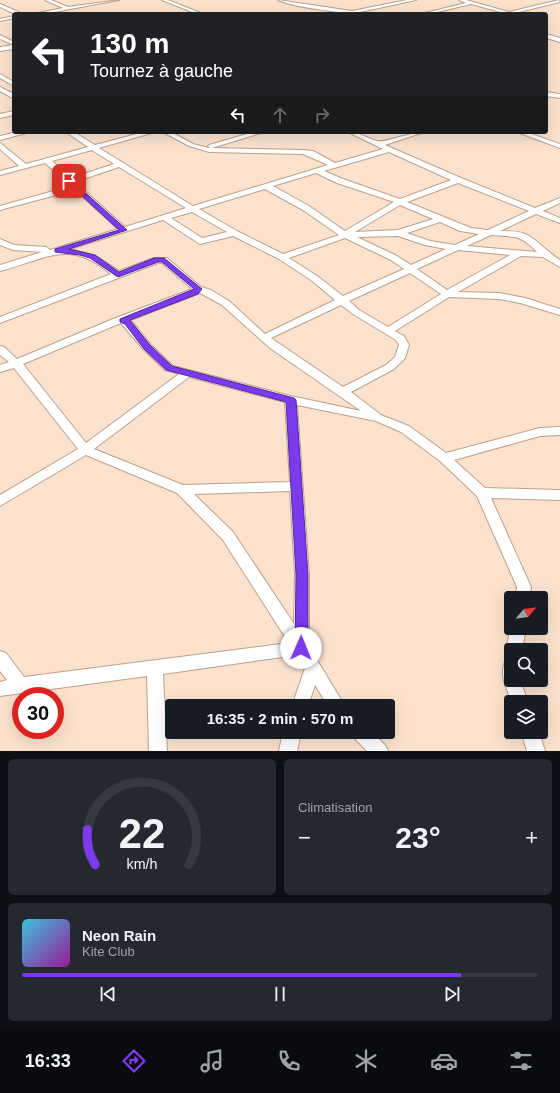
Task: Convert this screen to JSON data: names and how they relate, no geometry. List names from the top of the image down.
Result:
{
  "north": "top right",
  "page": {
    "turn": ["130 m", "Tournez à gauche"],
    "limit": "30",
    "trip": "16:35 · 2 min · 570 m",
    "tile": "Climatisation",
    "heat": ["−", "23°", "+"],
    "song": ["Neon Rain", "Kite Club"],
    "tabs": "16:33",
    "gauge": ["22", "km/h"]
  }
}
